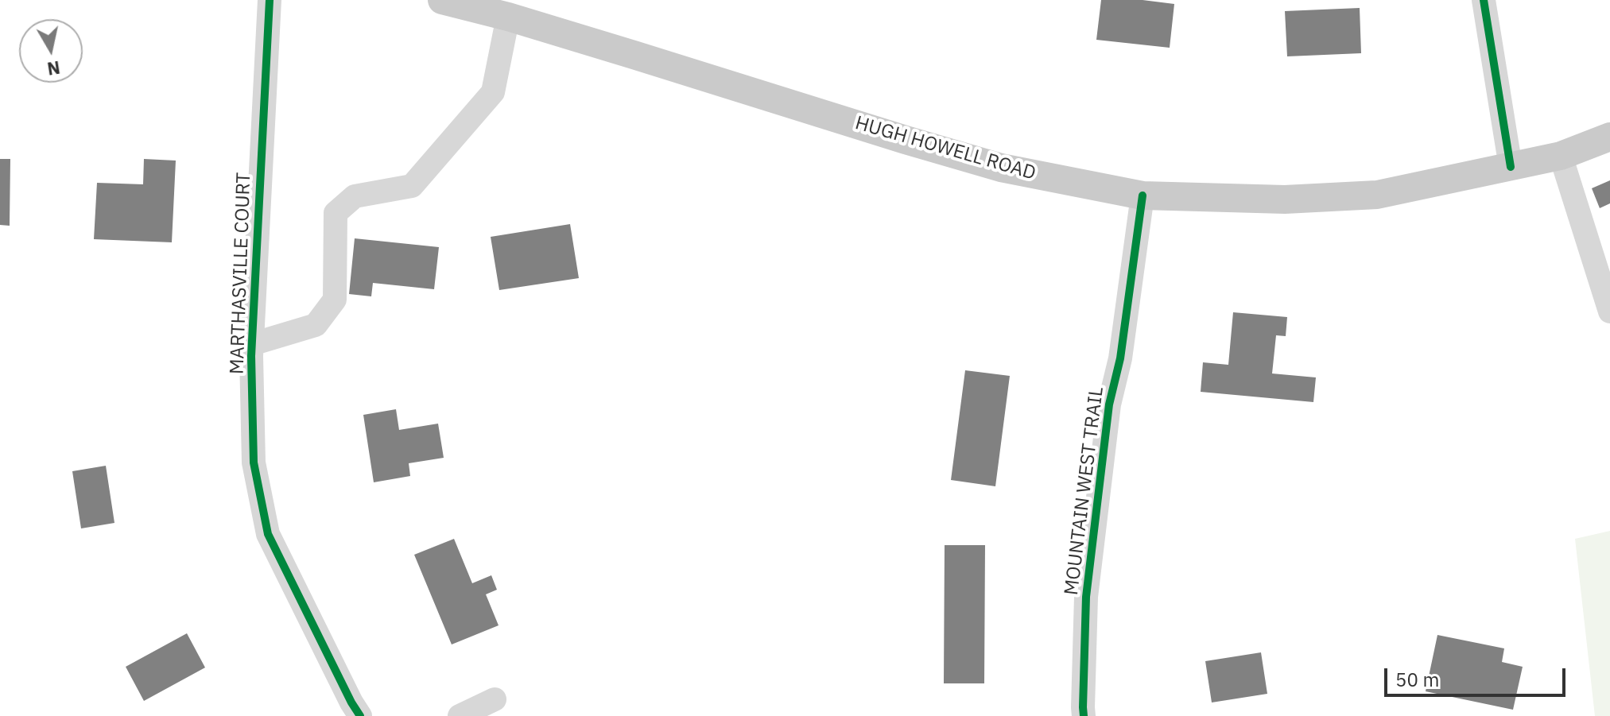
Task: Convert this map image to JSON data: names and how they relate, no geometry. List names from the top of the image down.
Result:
{
  "streets": {
    "main road": ["HUGH HOWELL ROAD"],
    "street": ["MARTHASVILLE COURT", "MOUNTAIN WEST TRAIL"]
  },
  "crossings": [
    ["HUGH HOWELL ROAD", "MOUNTAIN WEST TRAIL"]
  ],
  "scale_bar": "50 m",
  "north": "bottom"
}
